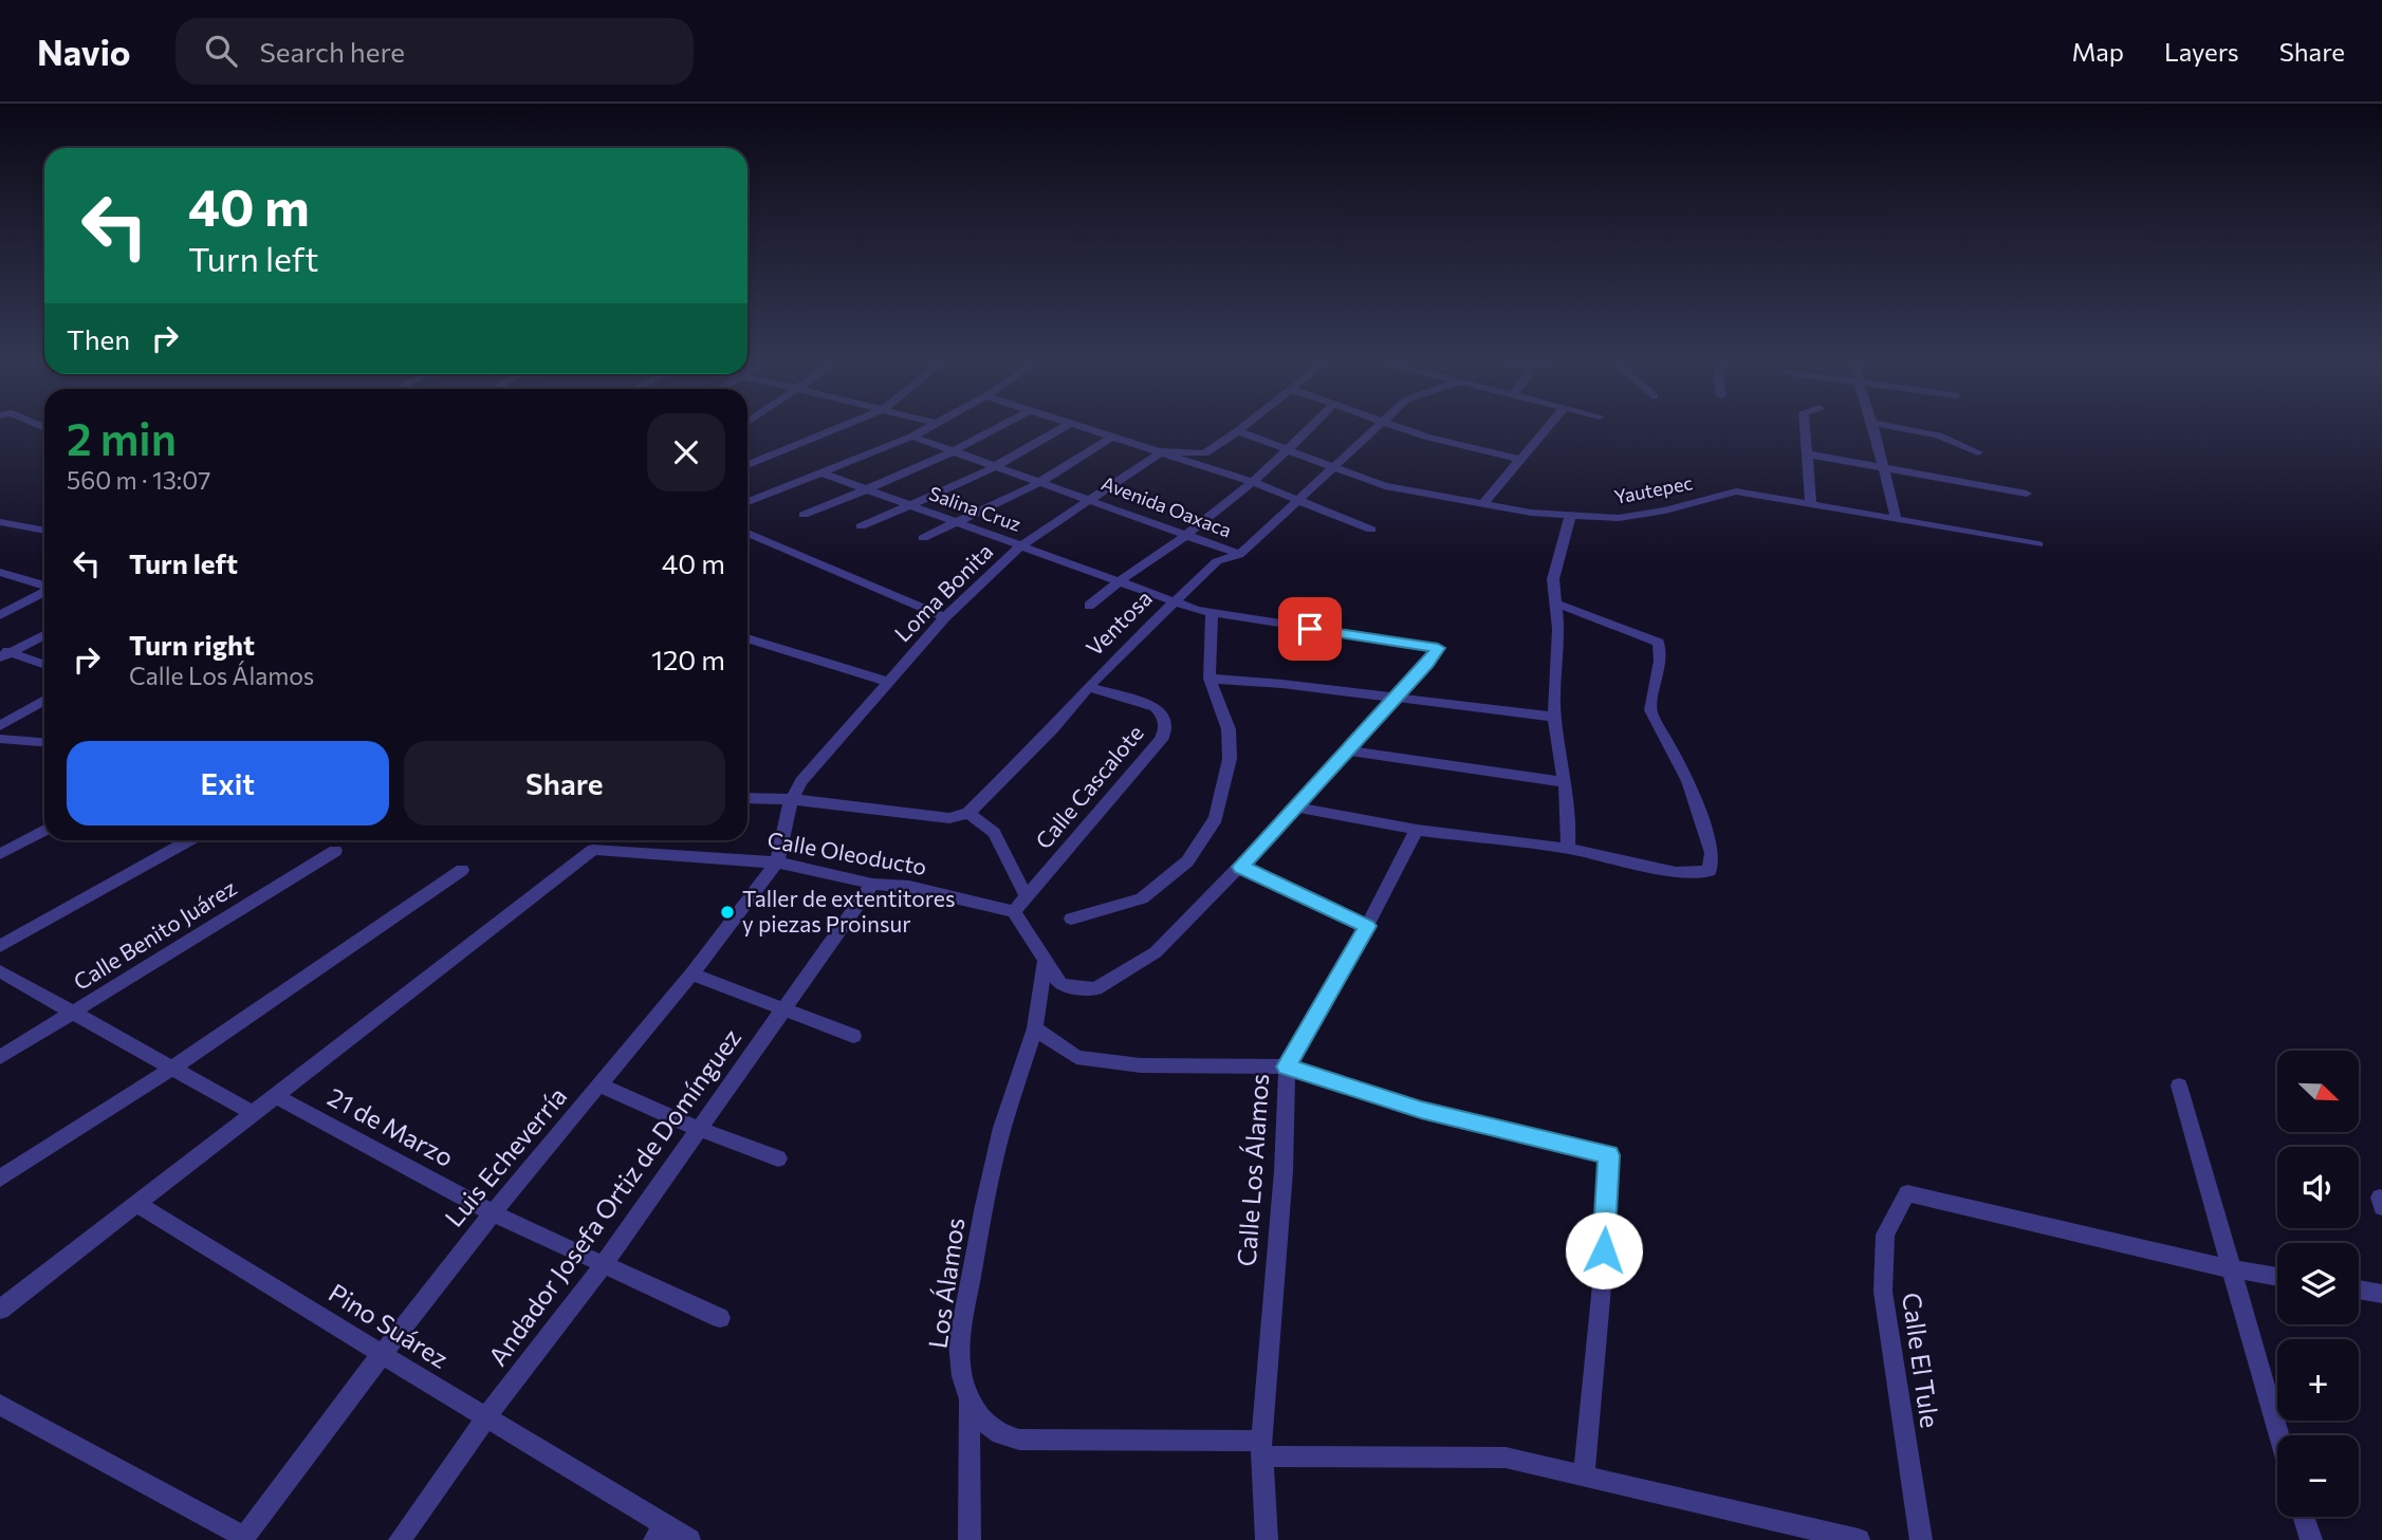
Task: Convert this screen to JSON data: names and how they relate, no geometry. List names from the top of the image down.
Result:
{
  "streets": {
    "street": [
      "Yautepec",
      "Avenida Oaxaca",
      "Salina Cruz",
      "Loma Bonita",
      "Ventosa",
      "Calle Cascalote",
      "Calle Oleoducto",
      "Calle Benito Juárez",
      "21 de Marzo",
      "Luis Echeverría",
      "Calle Los Álamos",
      "Andador Josefa Ortiz de Domínguez",
      "Los Álamos",
      "Pino Suárez",
      "Calle El Tule"
    ]
  },
  "crossings": [
    ["Yautepec", "Ventosa"],
    ["Avenida Oaxaca", "Loma Bonita"],
    ["Avenida Oaxaca", "Ventosa"],
    ["Salina Cruz", "Loma Bonita"],
    ["Salina Cruz", "Ventosa"],
    ["Loma Bonita", "Luis Echeverría"],
    ["Ventosa", "Calle Cascalote"],
    ["Calle Cascalote", "Calle Oleoducto"],
    ["Calle Oleoducto", "21 de Marzo"],
    ["Calle Oleoducto", "Luis Echeverría"],
    ["Calle Oleoducto", "Andador Josefa Ortiz de Domínguez"],
    ["21 de Marzo", "Luis Echeverría"],
    ["21 de Marzo", "Andador Josefa Ortiz de Domínguez"],
    ["Luis Echeverría", "Pino Suárez"],
    ["Calle Los Álamos", "Los Álamos"],
    ["Andador Josefa Ortiz de Domínguez", "Pino Suárez"]
  ],
  "places": ["Taller de extentitores y piezas Proinsur"],
  "north": "bottom right",
  "page": {
    "header": "Navio",
    "search": "Search here",
    "nav": ["Map", "Layers", "Share"],
    "turn": ["40 m", "Turn left"],
    "then": "Then",
    "heading": ["2 min", "560 m · 13:07"],
    "list": [
      {
        "name": "Turn left",
        "value": "40 m"
      },
      {
        "name": "Turn right",
        "note": "Calle Los Álamos",
        "value": "120 m"
      }
    ],
    "buttons": ["Exit", "Share"],
    "map_buttons": ["+", "−"]
  }
}
